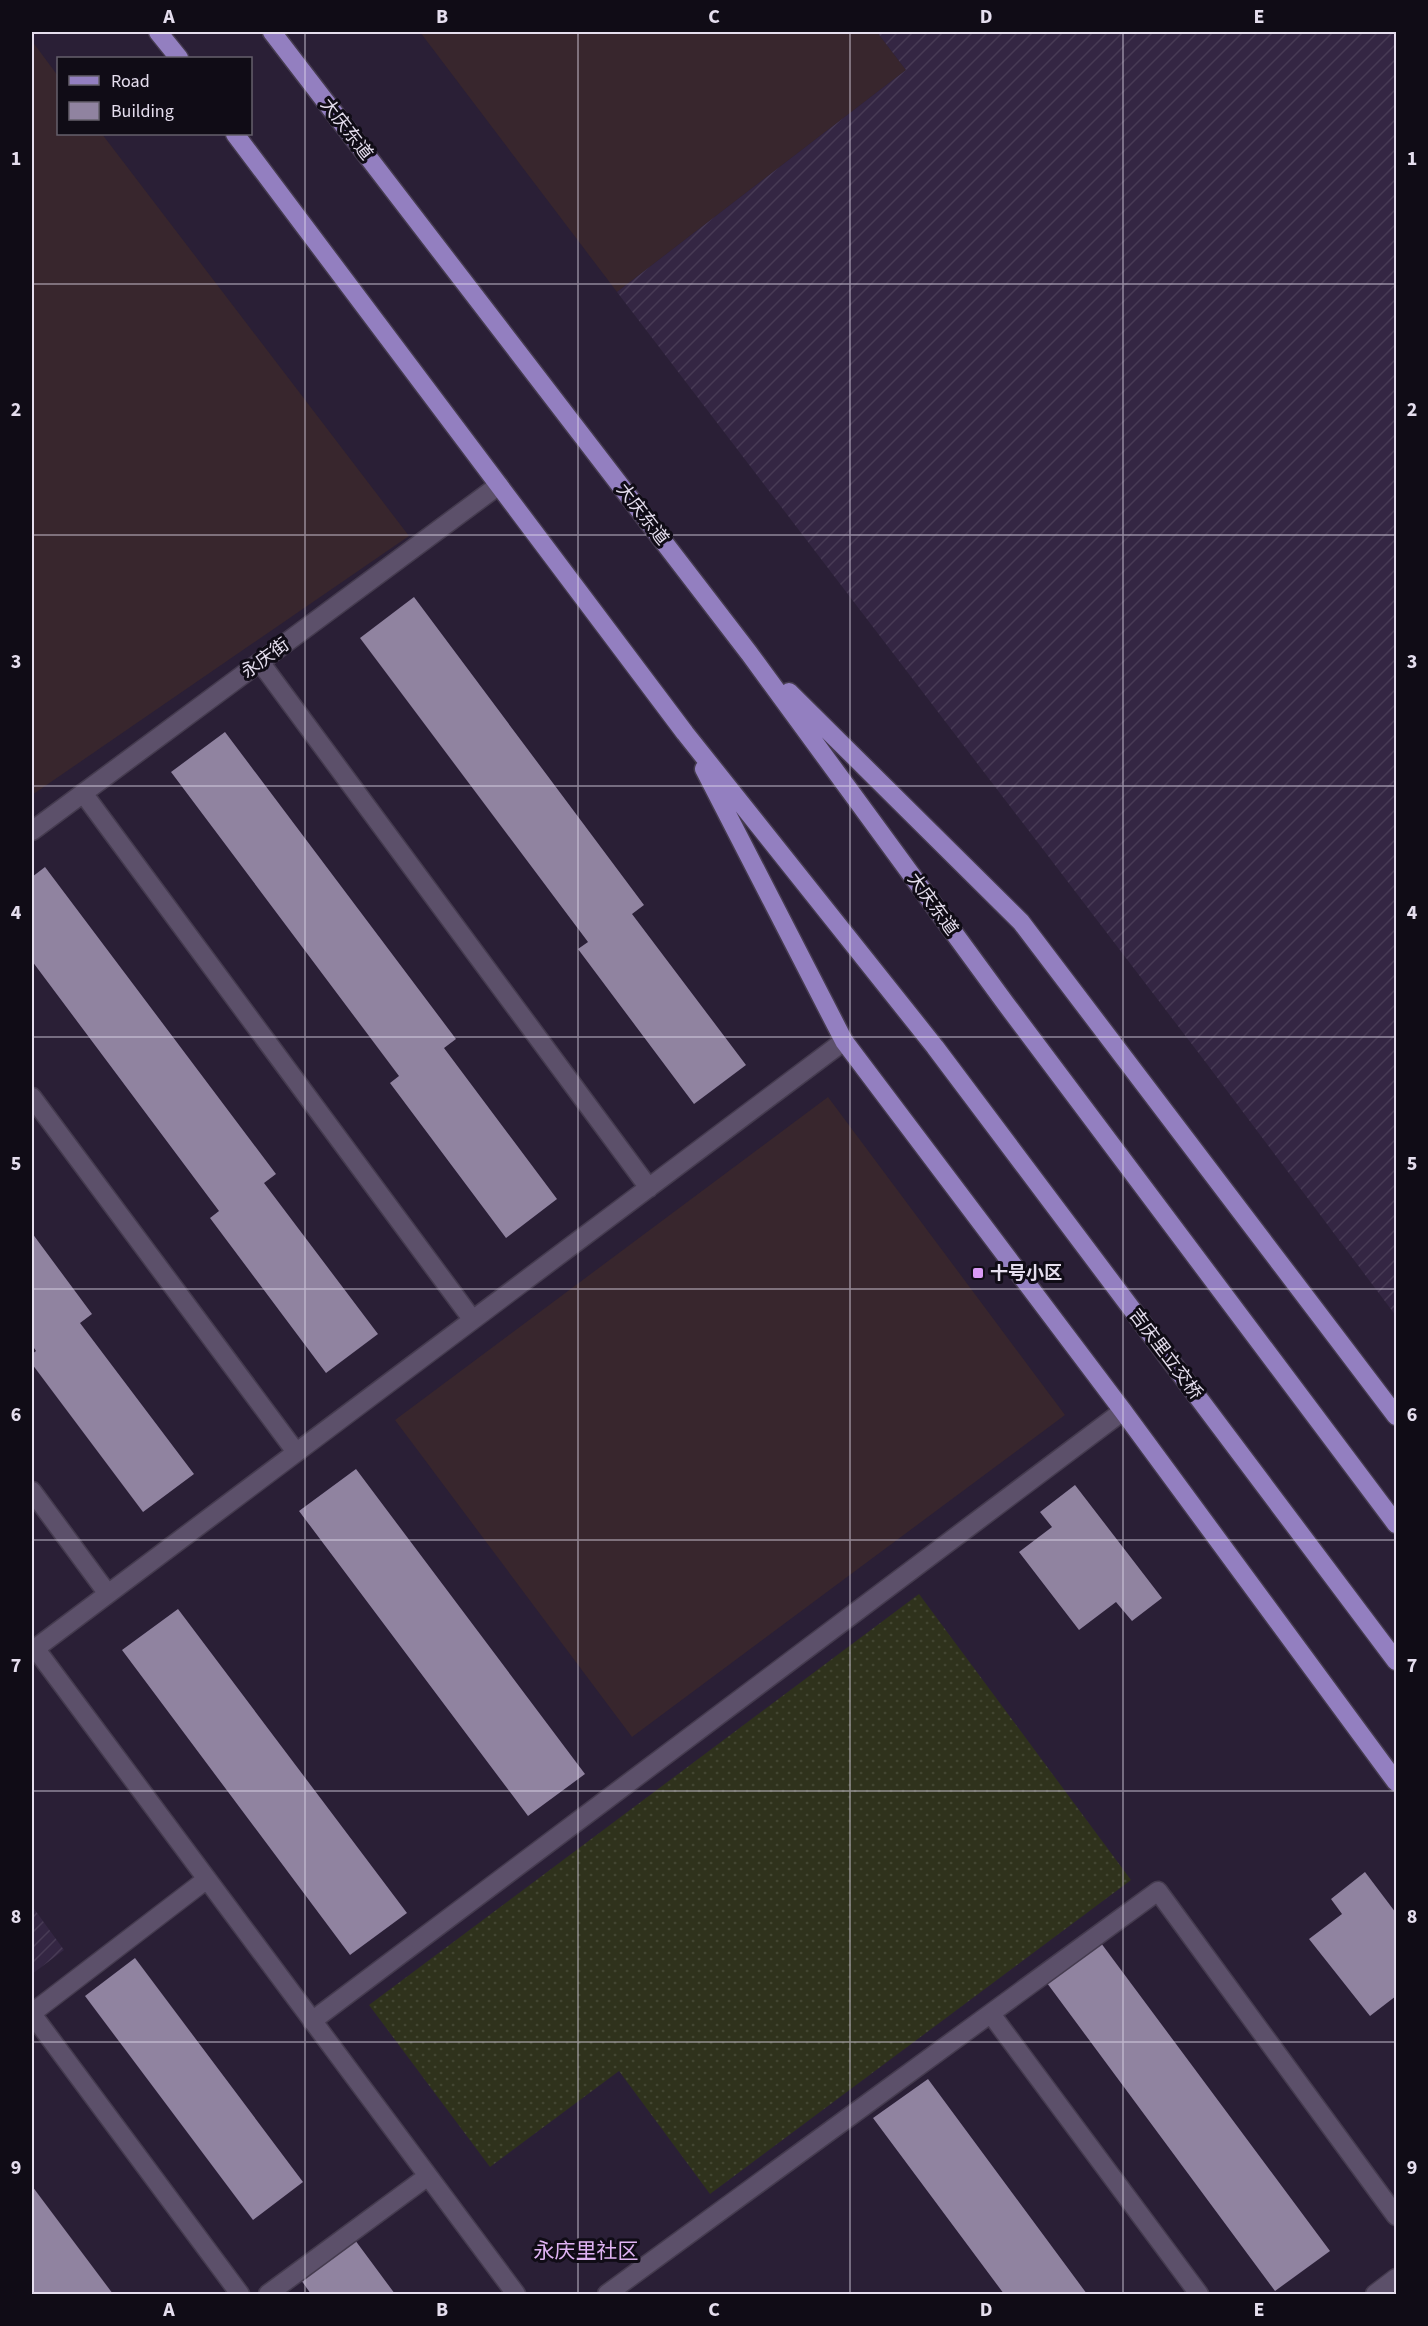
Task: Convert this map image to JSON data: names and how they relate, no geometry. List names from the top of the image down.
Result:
{
  "streets": {
    "main road": ["大庆东道", "吉庆里立交桥"],
    "street": ["永庆街"]
  },
  "districts": ["永庆里社区"],
  "places": {
    "transit": ["十号小区"]
  },
  "legend": ["Road", "Building"],
  "grid": {
    "columns": [
      "A",
      "B",
      "C",
      "D",
      "E"
    ],
    "rows": [
      "1",
      "2",
      "3",
      "4",
      "5",
      "6",
      "7",
      "8",
      "9"
    ]
  }
}
